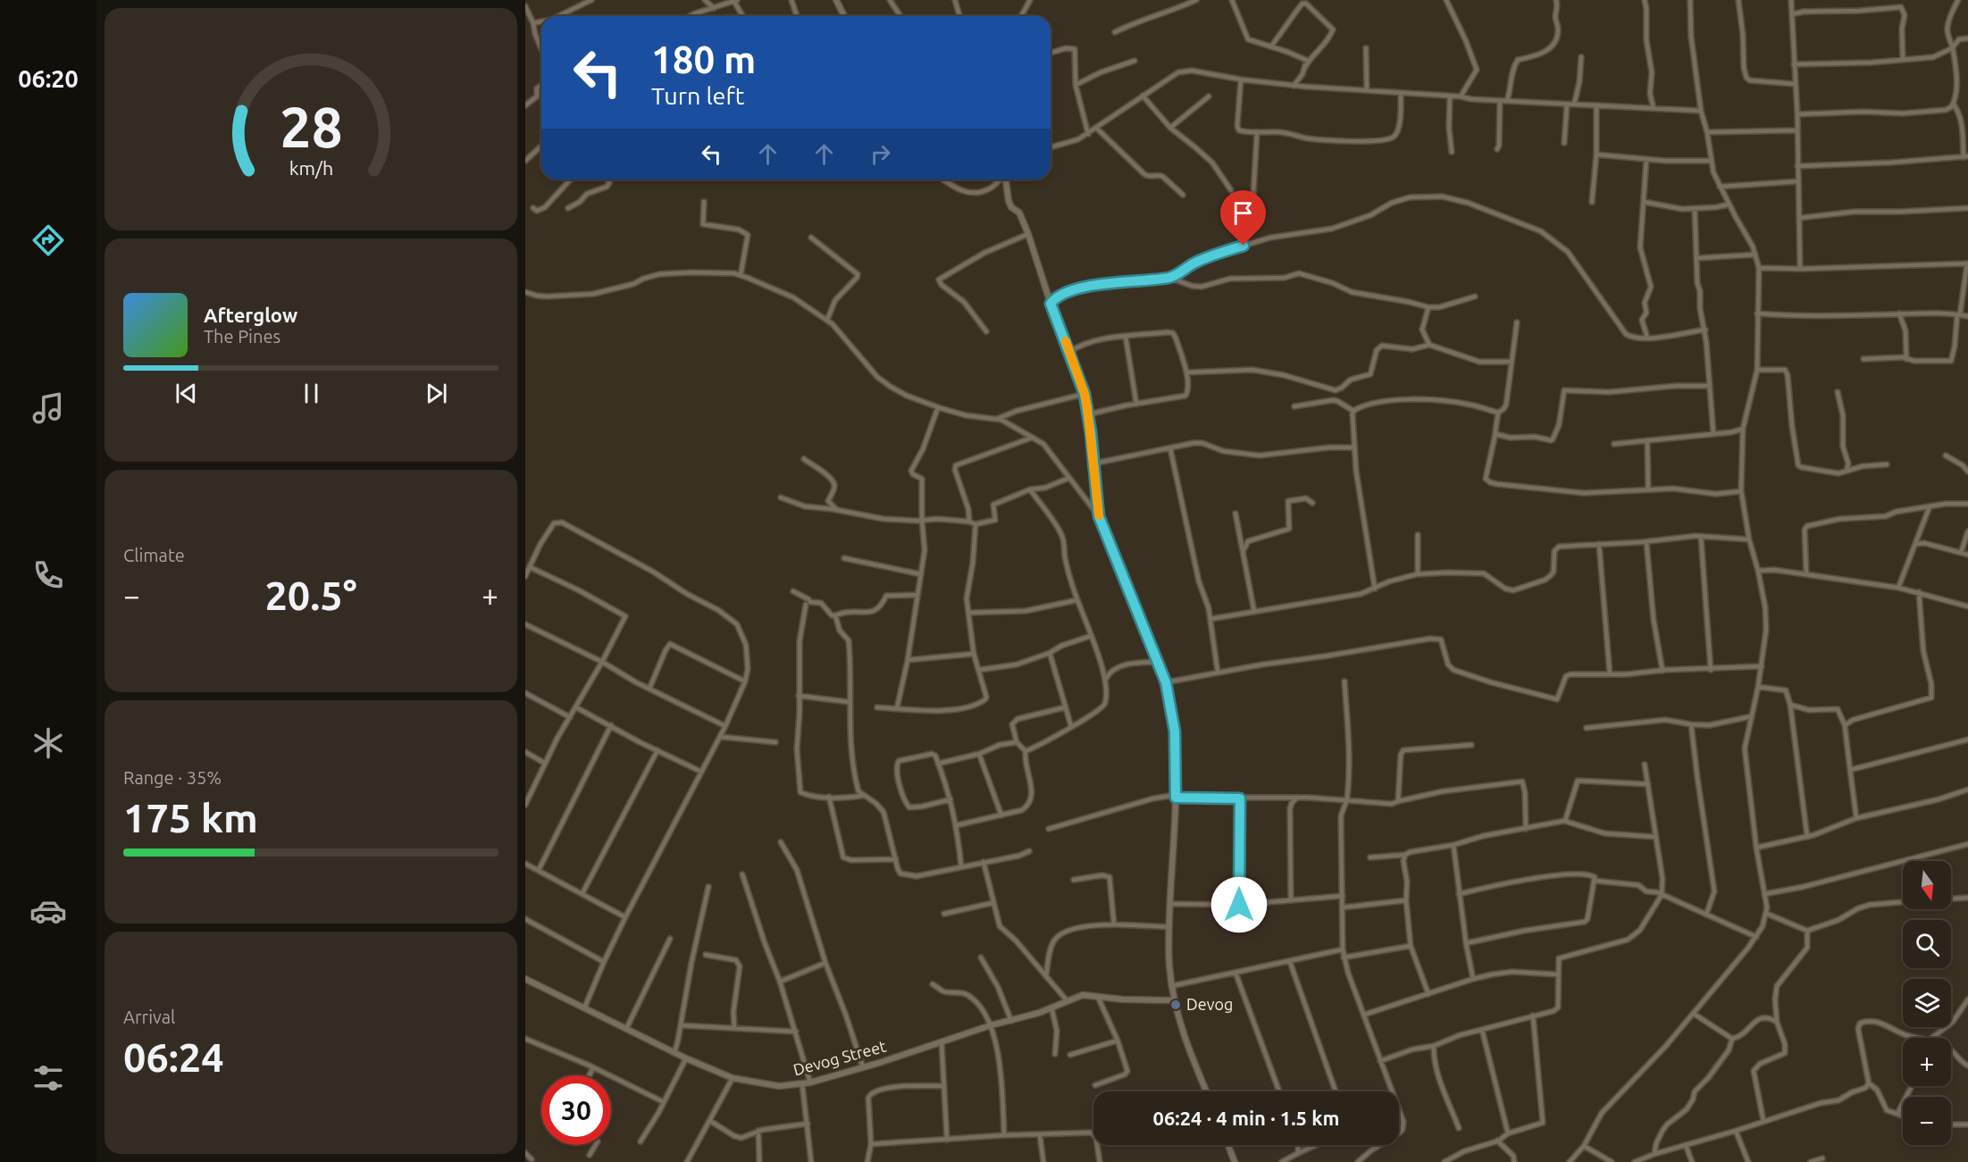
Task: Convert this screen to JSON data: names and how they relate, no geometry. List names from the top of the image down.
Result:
{
  "streets": {
    "street": ["Devog Street"]
  },
  "places": ["Devog"],
  "north": "bottom",
  "page": {
    "tabs": "06:20",
    "turn": ["180 m", "Turn left"],
    "song": ["Afterglow", "The Pines"],
    "tile": [
      "Climate",
      ["Range · 35%", "175 km"],
      ["Arrival", "06:24"]
    ],
    "heat": ["−", "20.5°", "+"],
    "map_buttons": ["+", "−"],
    "limit": "30",
    "trip": "06:24 · 4 min · 1.5 km",
    "gauge": ["28", "km/h"]
  }
}
